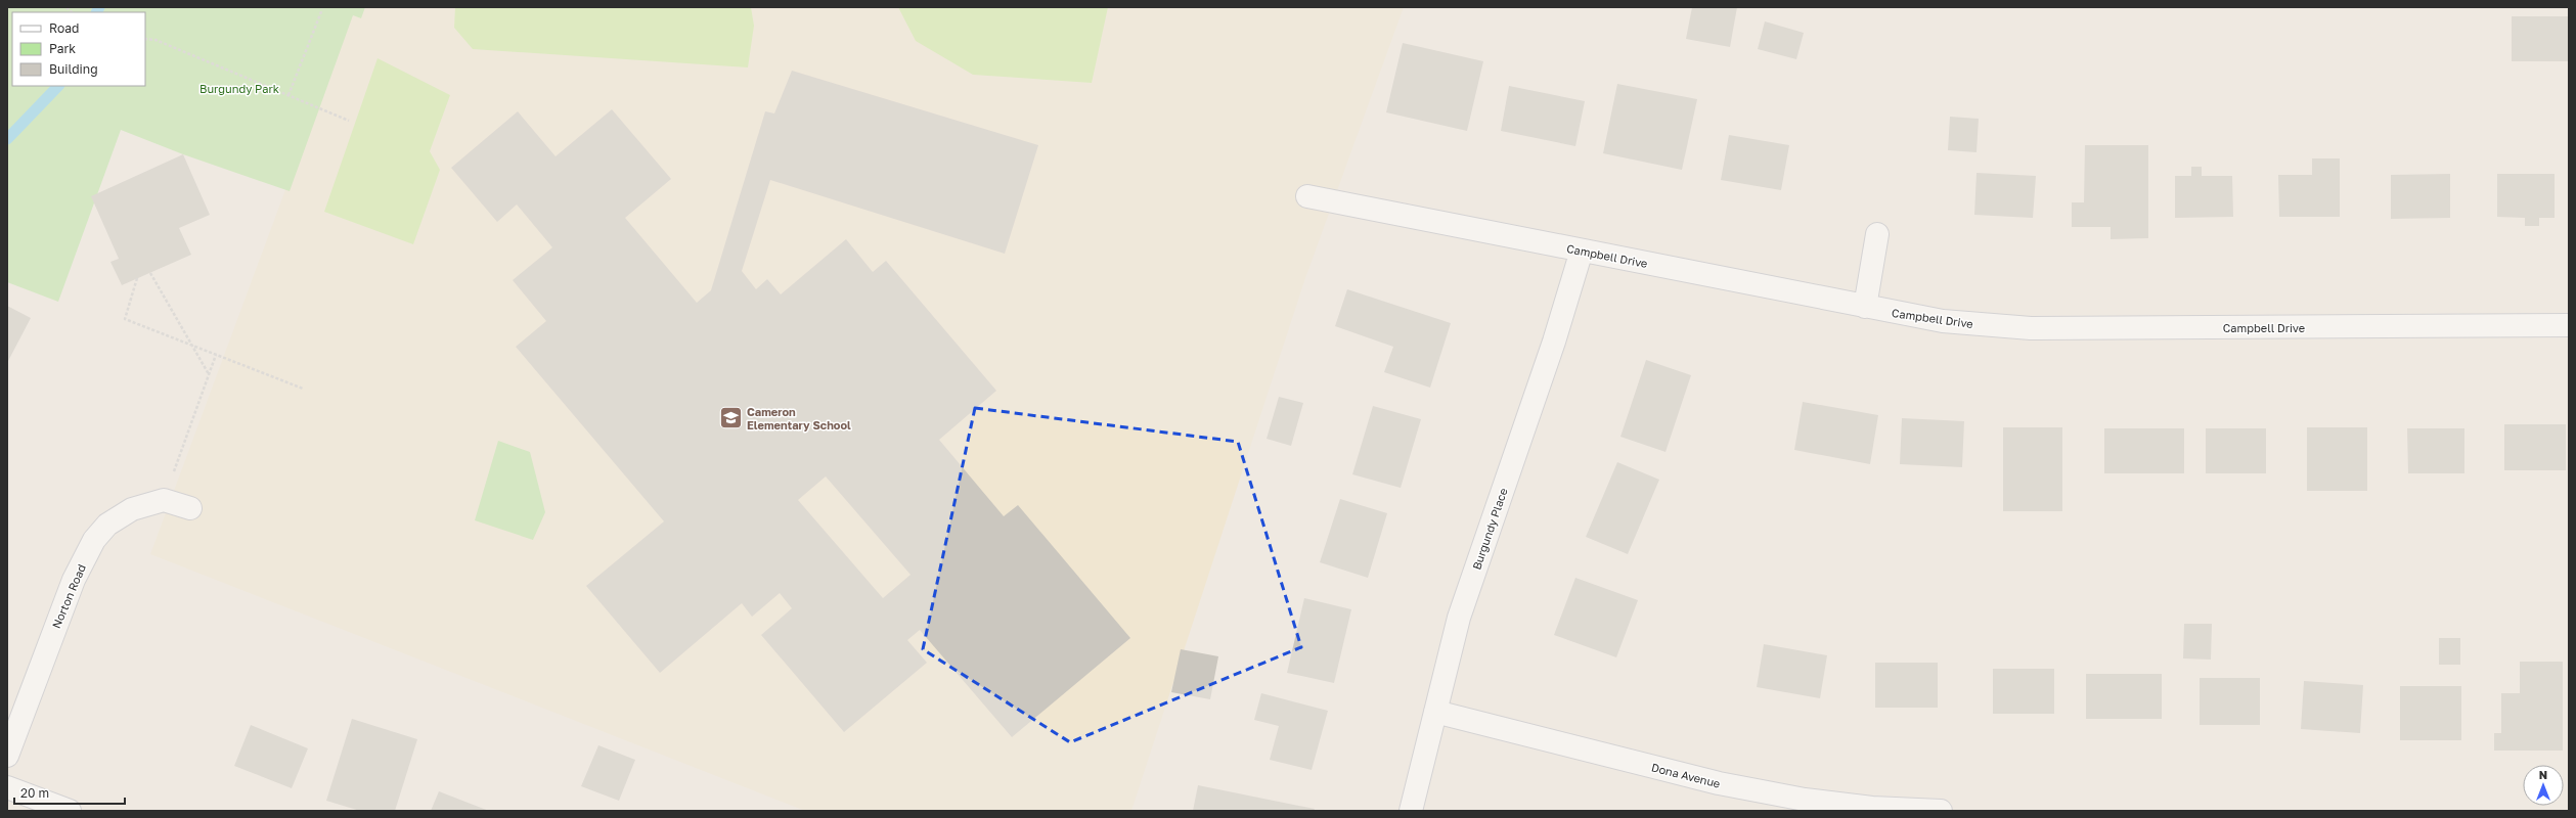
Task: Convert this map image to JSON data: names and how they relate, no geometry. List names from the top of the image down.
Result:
{
  "streets": {
    "street": [
      "Campbell Drive",
      "Burgundy Place",
      "Norton Road",
      "Dona Avenue"
    ]
  },
  "crossings": [
    ["Campbell Drive", "Burgundy Place"],
    ["Burgundy Place", "Dona Avenue"]
  ],
  "parks": ["Burgundy Park"],
  "places": {
    "school or university": ["Cameron Elementary School"]
  },
  "legend": ["Road", "Park", "Building"],
  "scale_bar": "20 m",
  "north": "top"
}
